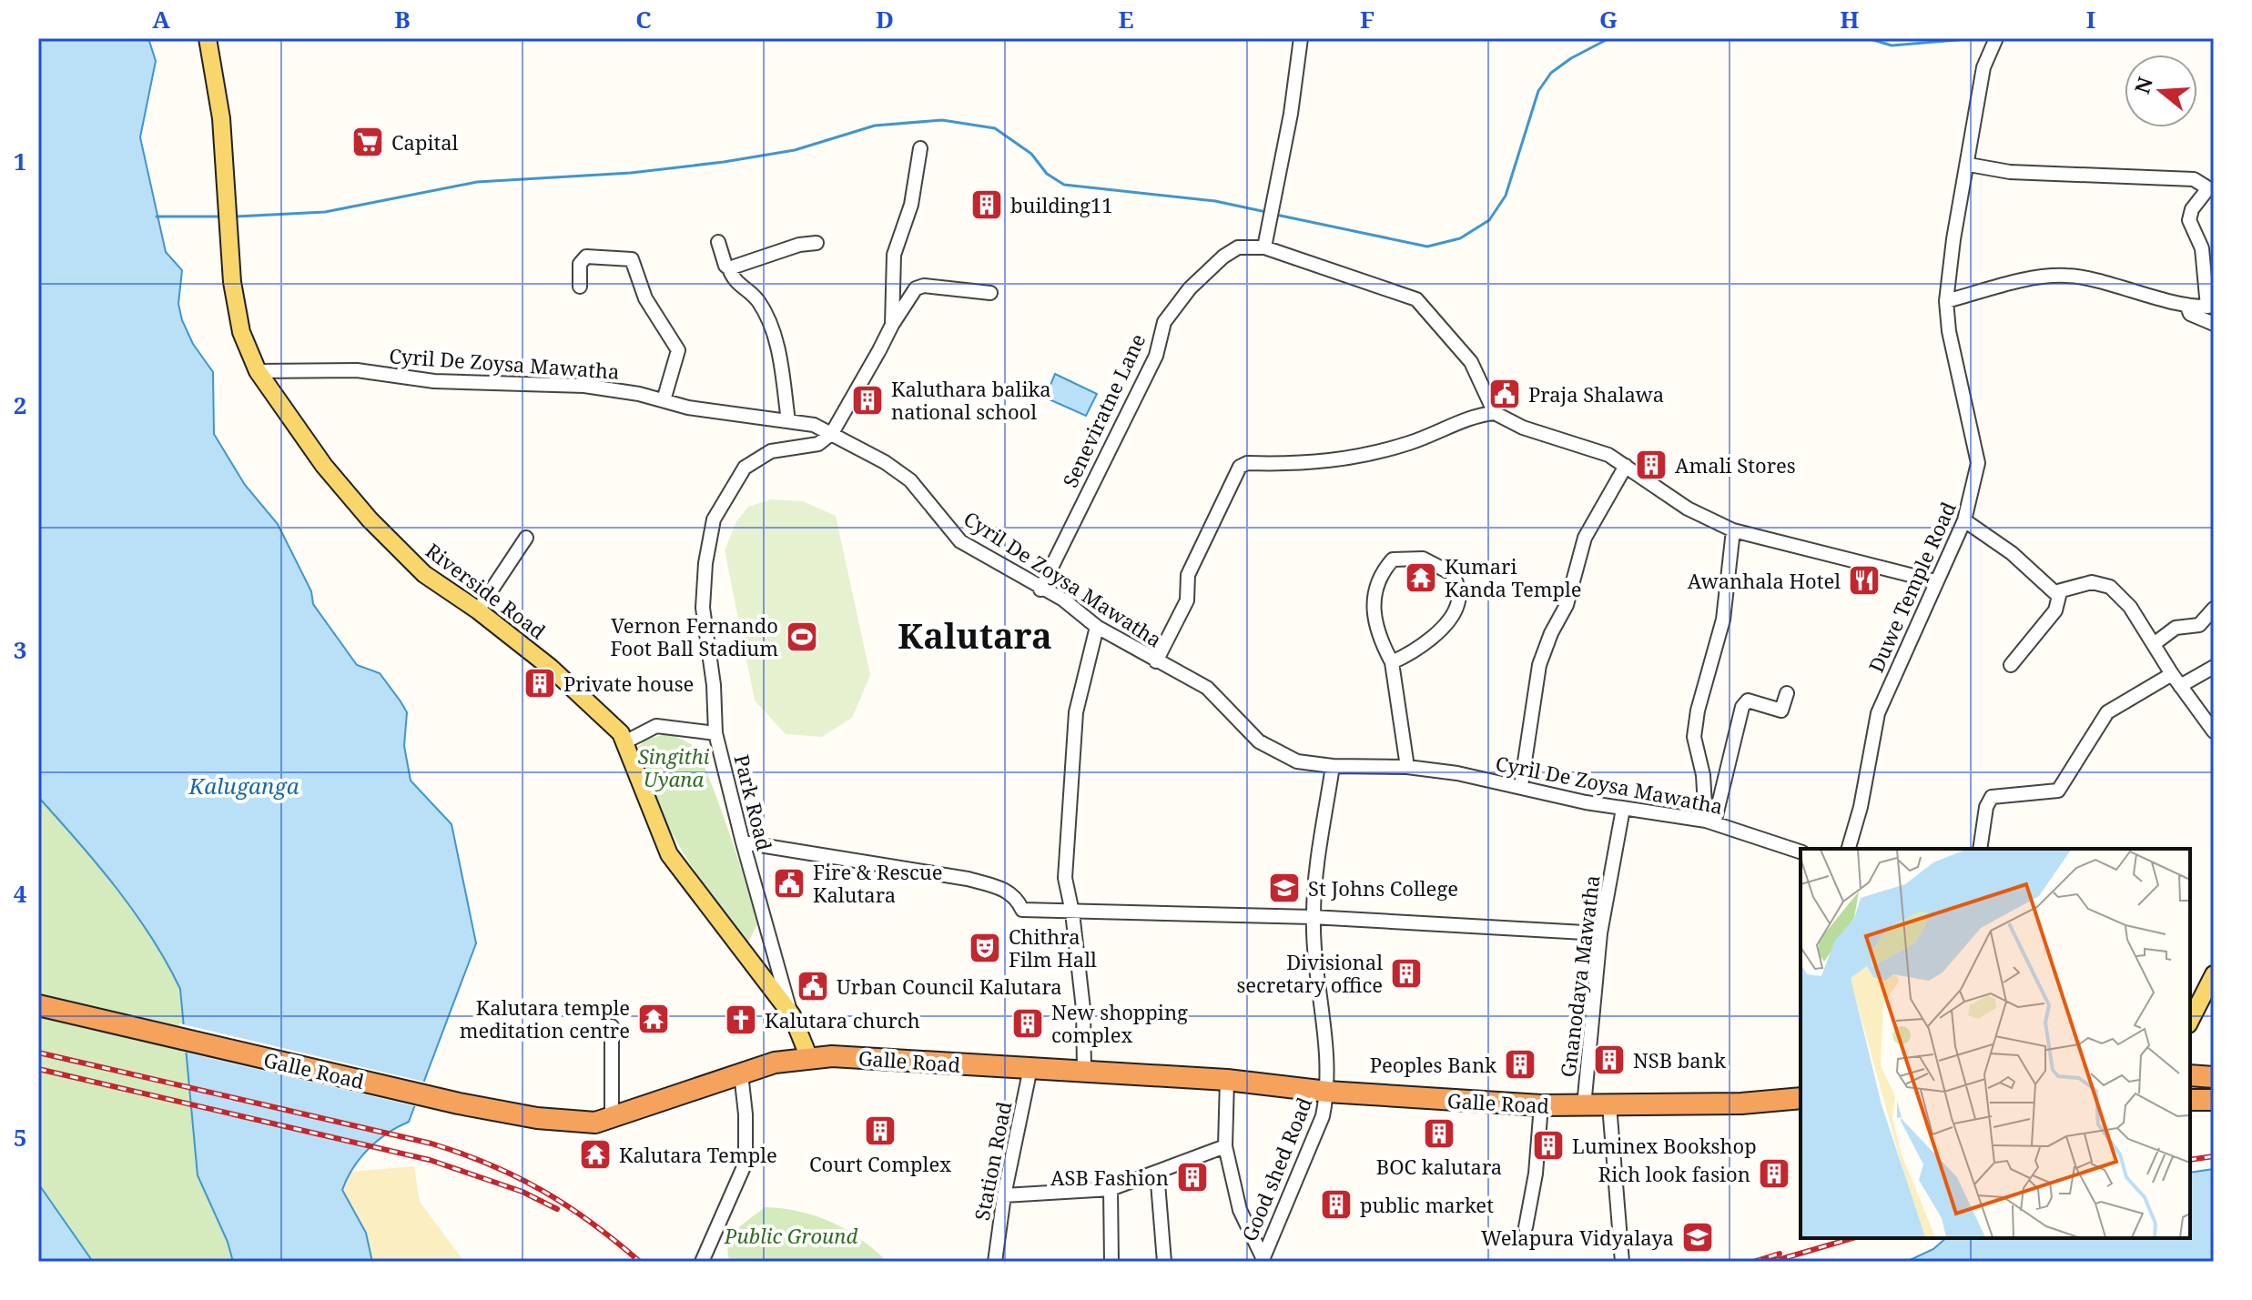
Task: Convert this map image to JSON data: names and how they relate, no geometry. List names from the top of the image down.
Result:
{
  "streets": {
    "highway": ["Galle Road"],
    "main road": ["Riverside Road"],
    "street": [
      "Cyril De Zoysa Mawatha",
      "Seneviratne Lane",
      "Duwe Temple Road",
      "Park Road",
      "Gnanodaya Mawatha",
      "Station Road",
      "Good shed Road"
    ]
  },
  "crossings": [
    ["Cyril De Zoysa Mawatha", "Seneviratne Lane"],
    ["Cyril De Zoysa Mawatha", "Riverside Road"],
    ["Cyril De Zoysa Mawatha", "Gnanodaya Mawatha"],
    ["Cyril De Zoysa Mawatha", "Good shed Road"],
    ["Riverside Road", "Park Road"],
    ["Riverside Road", "Galle Road"],
    ["Gnanodaya Mawatha", "Galle Road"],
    ["Galle Road", "Station Road"],
    ["Galle Road", "Good shed Road"]
  ],
  "districts": ["Kalutara"],
  "water": ["Kaluganga"],
  "parks": ["Singithi Uyana", "Public Ground"],
  "places": {
    "supermarket": ["Capital"],
    "building": [
      "building11",
      "Kaluthara balika national school",
      "Amali Stores",
      "Private house",
      "Divisional secretary office",
      "New shopping complex",
      "NSB bank",
      "Peoples Bank",
      "Court Complex",
      "BOC kalutara",
      "Luminex Bookshop",
      "Rich look fasion",
      "ASB Fashion",
      "public market"
    ],
    "public building": ["Praja Shalawa", "Fire & Rescue Kalutara", "Urban Council Kalutara"],
    "temple": ["Kumari Kanda Temple", "Kalutara temple meditation centre", "Kalutara Temple"],
    "restaurant": ["Awanhala Hotel"],
    "sports": ["Vernon Fernando Foot Ball Stadium"],
    "school or university": ["St Johns College", "Welapura Vidyalaya"],
    "theatre": ["Chithra Film Hall"],
    "church": ["Kalutara church"]
  },
  "north": "left",
  "grid": {
    "columns": [
      "A",
      "B",
      "C",
      "D",
      "E",
      "F",
      "G",
      "H",
      "I"
    ],
    "rows": [
      "1",
      "2",
      "3",
      "4",
      "5"
    ]
  }
}
